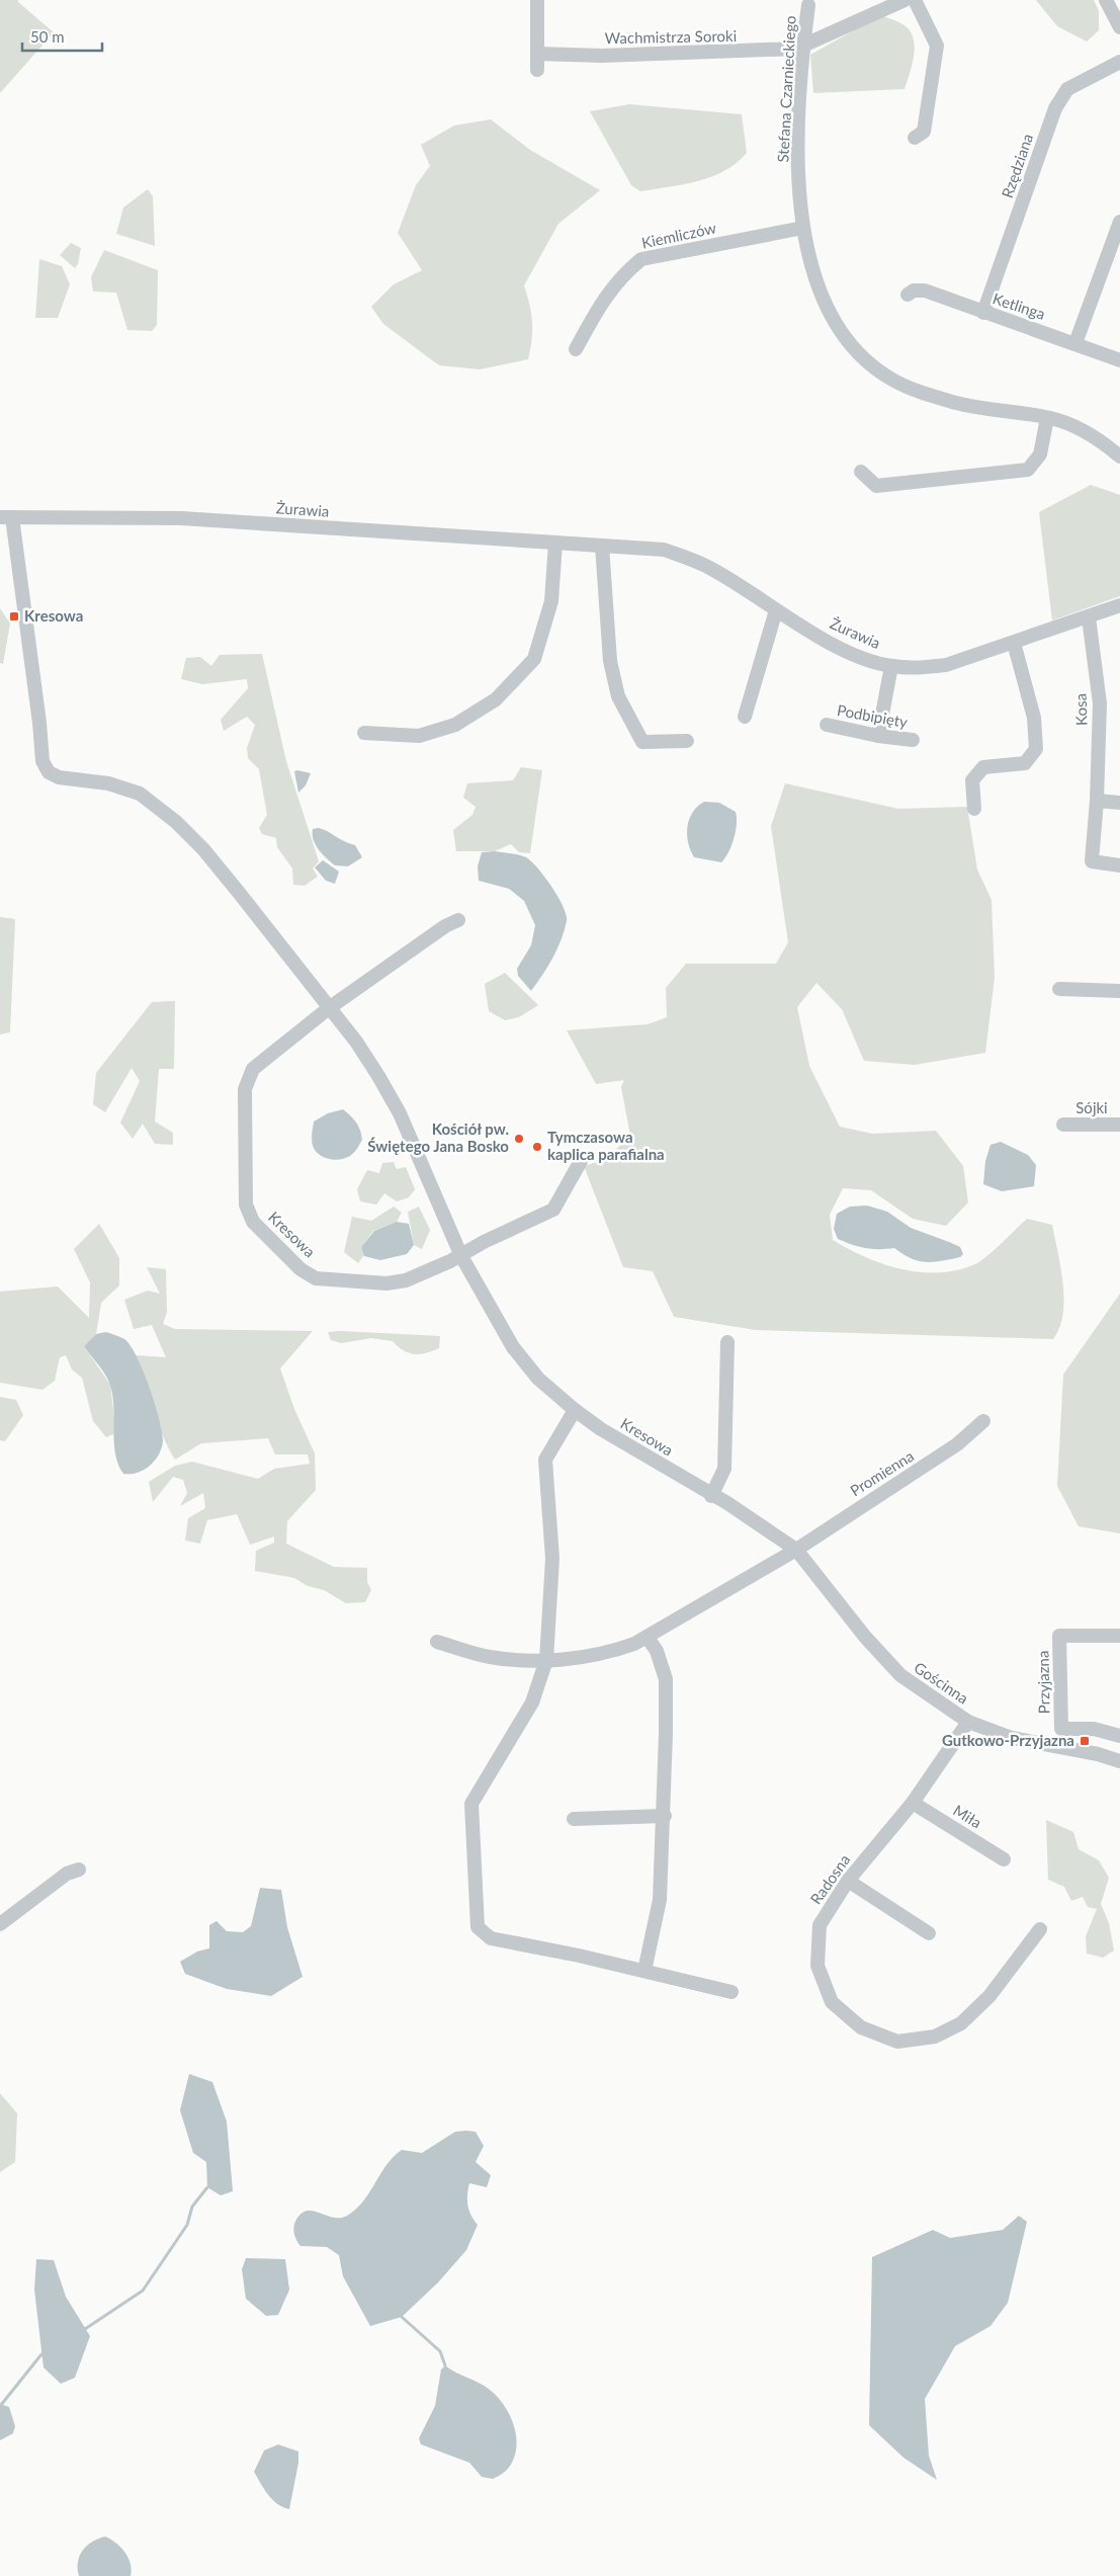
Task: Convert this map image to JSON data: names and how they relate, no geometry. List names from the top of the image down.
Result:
{
  "streets": {
    "street": [
      "Wachmistrza Soroki",
      "Stefana Czarnieckiego",
      "Rzędziana",
      "Kiemliczów",
      "Ketlinga",
      "Żurawia",
      "Kosa",
      "Podbipięty",
      "Sójki",
      "Kresowa",
      "Promienna",
      "Przyjazna",
      "Gościnna",
      "Miła",
      "Radosna"
    ]
  },
  "crossings": [
    ["Wachmistrza Soroki", "Stefana Czarnieckiego"],
    ["Stefana Czarnieckiego", "Kiemliczów"],
    ["Rzędziana", "Ketlinga"],
    ["Żurawia", "Kosa"],
    ["Żurawia", "Kresowa"],
    ["Kresowa", "Promienna"],
    ["Kresowa", "Gościnna"],
    ["Promienna", "Gościnna"],
    ["Gościnna", "Radosna"],
    ["Miła", "Radosna"]
  ],
  "places": {
    "transit": ["Kresowa", "Gutkowo-Przyjazna"],
    "other": ["Kościół pw. Świętego Jana Bosko", "Tymczasowa kaplica parafialna"]
  },
  "scale_bar": "50 m"
}
